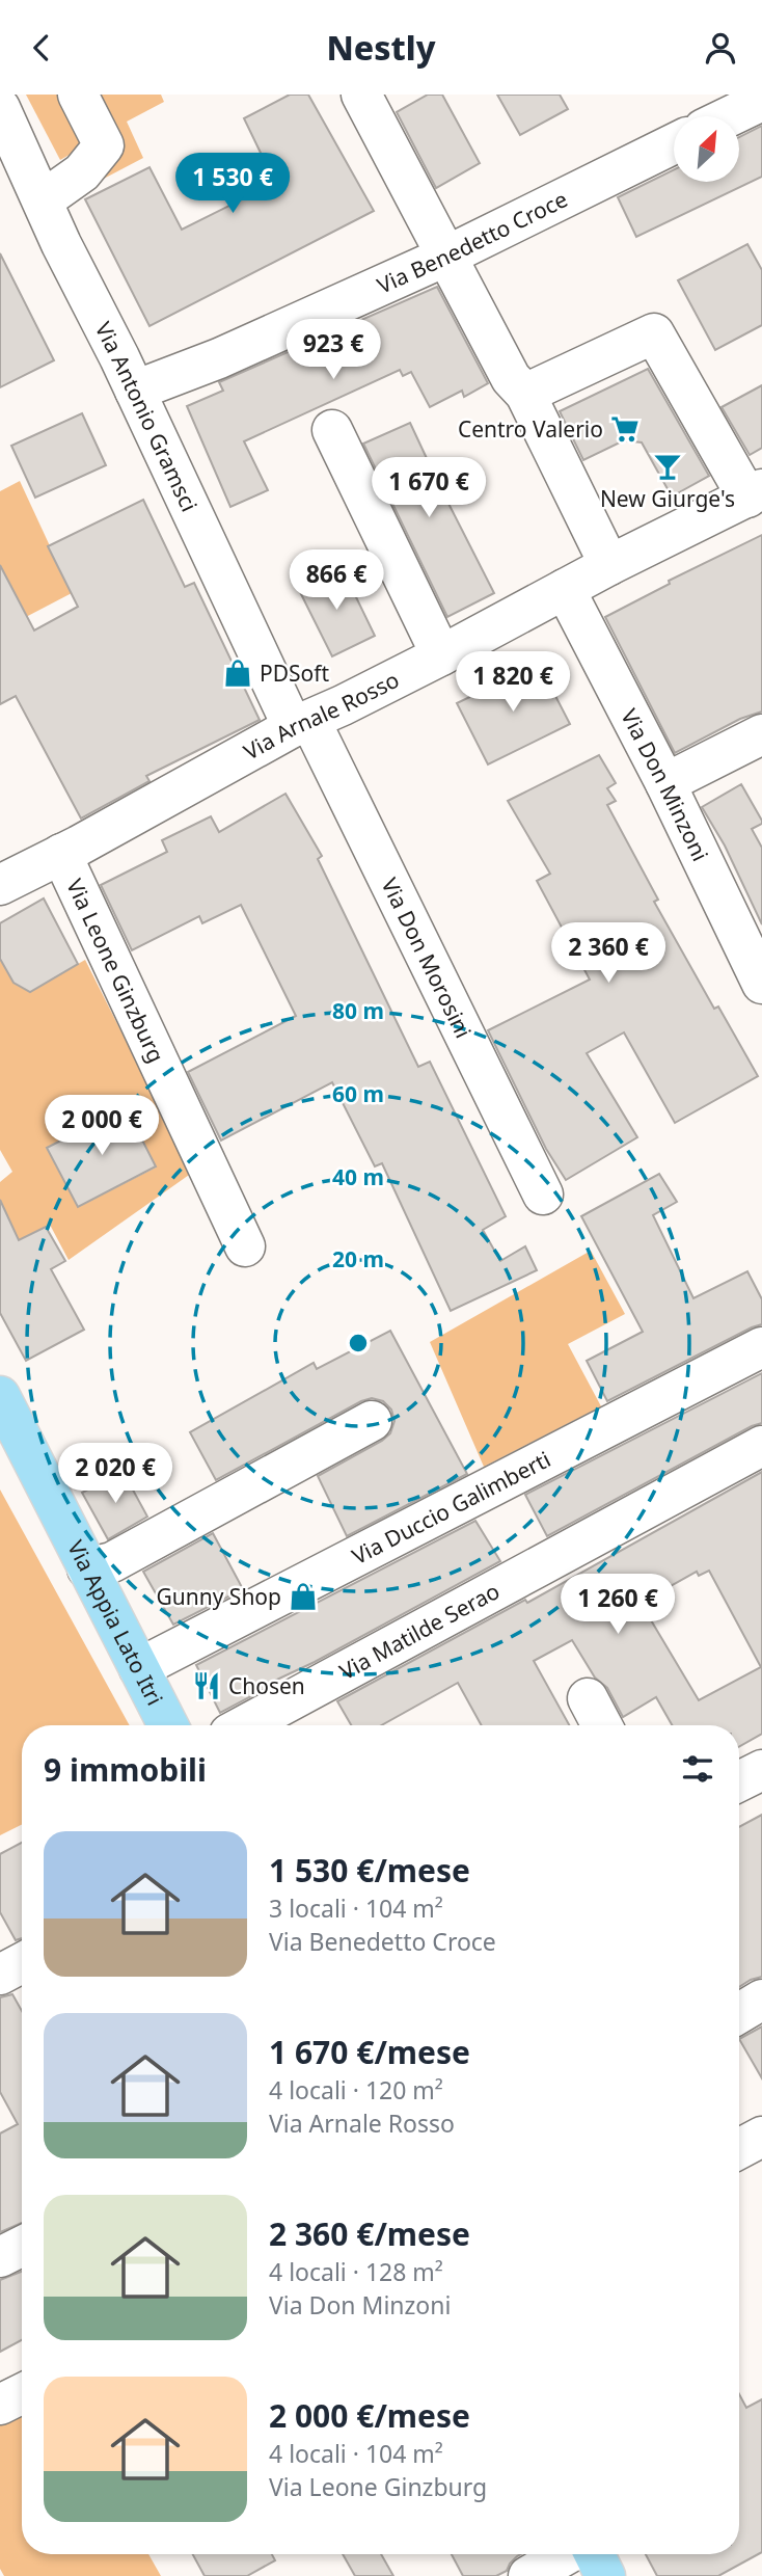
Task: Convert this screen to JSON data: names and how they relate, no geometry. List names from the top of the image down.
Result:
{
  "streets": {
    "main road": ["Via Appia Lato Itri"],
    "street": [
      "Via Benedetto Croce",
      "Via Antonio Gramsci",
      "Via Arnale Rosso",
      "Via Don Minzoni",
      "Via Don Morosini",
      "Via Leone Ginzburg",
      "Via Duccio Galimberti",
      "Via Matilde Serao"
    ]
  },
  "crossings": [
    ["Via Benedetto Croce", "Via Antonio Gramsci"],
    ["Via Antonio Gramsci", "Via Arnale Rosso"],
    ["Via Antonio Gramsci", "Via Don Morosini"],
    ["Via Arnale Rosso", "Via Don Minzoni"],
    ["Via Arnale Rosso", "Via Don Morosini"],
    ["Via Arnale Rosso", "Via Leone Ginzburg"],
    ["Via Duccio Galimberti", "Via Appia Lato Itri"]
  ],
  "places": {
    "supermarket": ["Centro Valerio"],
    "bar": ["New Giurge's"],
    "shop": ["PDSoft", "Gunny Shop"],
    "restaurant": ["Chosen"]
  },
  "north": "top right",
  "page": {
    "header": "Nestly",
    "price": [
      "1 530 €",
      "923 €",
      "1 670 €",
      "866 €",
      "1 820 €",
      "2 360 €",
      "2 000 €",
      "2 020 €",
      "1 260 €"
    ],
    "heading": "9 immobili",
    "list": [
      {
        "name": "1 530 €/mese",
        "note": "3 locali · 104 m² · Via Benedetto Croce"
      },
      {
        "name": "1 670 €/mese",
        "note": "4 locali · 120 m² · Via Arnale Rosso"
      },
      {
        "name": "2 360 €/mese",
        "note": "4 locali · 128 m² · Via Don Minzoni"
      },
      {
        "name": "2 000 €/mese",
        "note": "4 locali · 104 m² · Via Leone Ginzburg"
      }
    ]
  },
  "rings": [
    "80 m",
    "60 m",
    "40 m",
    "20 m"
  ]
}
